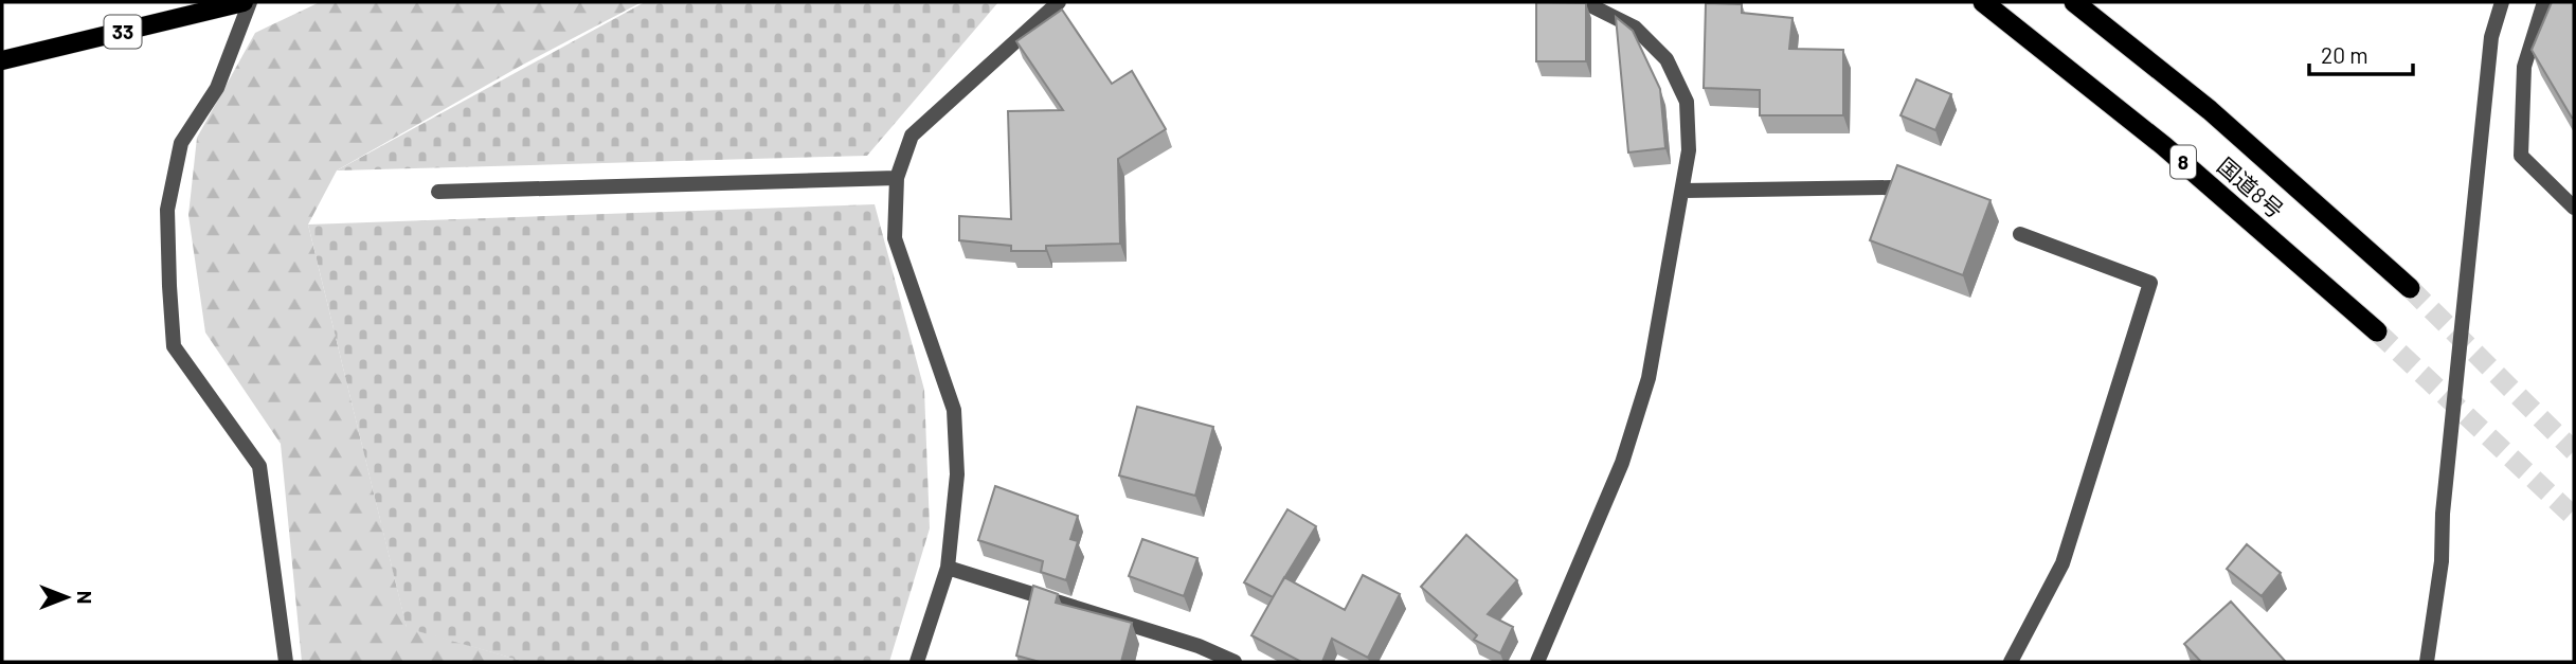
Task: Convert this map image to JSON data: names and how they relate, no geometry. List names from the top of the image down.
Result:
{
  "streets": {
    "highway": ["8", "国道8号"],
    "main road": ["33"]
  },
  "scale_bar": "20 m",
  "north": "right"
}
